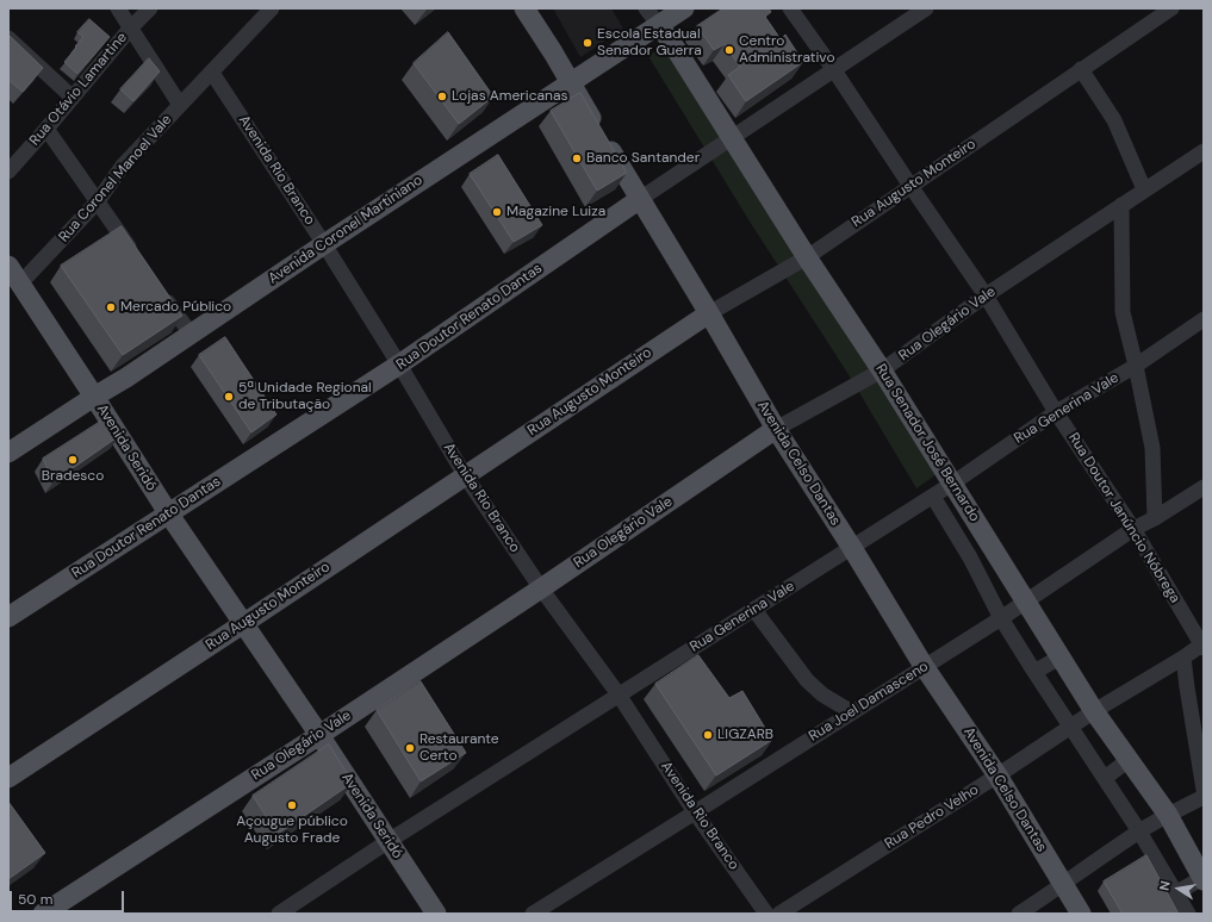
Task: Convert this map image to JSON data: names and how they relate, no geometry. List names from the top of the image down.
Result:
{
  "streets": {
    "main road": [
      "Rua Augusto Monteiro",
      "Avenida Coronel Martiniano",
      "Rua Doutor Renato Dantas",
      "Rua Olegário Vale",
      "Rua Senador José Bernardo",
      "Avenida Seridó",
      "Avenida Celso Dantas"
    ],
    "street": [
      "Rua Otávio Lamartine",
      "Avenida Rio Branco",
      "Rua Coronel Manoel Vale",
      "Rua Generina Vale",
      "Rua Doutor Janúncio Nóbrega",
      "Rua Joel Damasceno",
      "Rua Pedro Velho"
    ]
  },
  "crossings": [
    ["Avenida Rio Branco", "Rua Coronel Manoel Vale"],
    ["Avenida Rio Branco", "Rua Augusto Monteiro"],
    ["Avenida Rio Branco", "Avenida Coronel Martiniano"],
    ["Avenida Rio Branco", "Rua Doutor Renato Dantas"],
    ["Avenida Rio Branco", "Rua Olegário Vale"],
    ["Avenida Rio Branco", "Rua Generina Vale"],
    ["Avenida Rio Branco", "Rua Joel Damasceno"],
    ["Rua Coronel Manoel Vale", "Avenida Seridó"],
    ["Rua Augusto Monteiro", "Rua Senador José Bernardo"],
    ["Rua Augusto Monteiro", "Avenida Seridó"],
    ["Rua Augusto Monteiro", "Avenida Celso Dantas"],
    ["Rua Augusto Monteiro", "Rua Doutor Janúncio Nóbrega"],
    ["Avenida Coronel Martiniano", "Rua Senador José Bernardo"],
    ["Avenida Coronel Martiniano", "Avenida Seridó"],
    ["Avenida Coronel Martiniano", "Avenida Celso Dantas"],
    ["Rua Doutor Renato Dantas", "Rua Senador José Bernardo"],
    ["Rua Doutor Renato Dantas", "Avenida Seridó"],
    ["Rua Doutor Renato Dantas", "Avenida Celso Dantas"],
    ["Rua Doutor Renato Dantas", "Rua Doutor Janúncio Nóbrega"],
    ["Rua Olegário Vale", "Rua Senador José Bernardo"],
    ["Rua Olegário Vale", "Avenida Seridó"],
    ["Rua Olegário Vale", "Avenida Celso Dantas"],
    ["Rua Olegário Vale", "Rua Doutor Janúncio Nóbrega"],
    ["Rua Generina Vale", "Rua Senador José Bernardo"],
    ["Rua Generina Vale", "Avenida Seridó"],
    ["Rua Generina Vale", "Avenida Celso Dantas"],
    ["Rua Generina Vale", "Rua Doutor Janúncio Nóbrega"],
    ["Rua Senador José Bernardo", "Rua Joel Damasceno"],
    ["Rua Senador José Bernardo", "Rua Pedro Velho"],
    ["Avenida Celso Dantas", "Rua Joel Damasceno"],
    ["Avenida Celso Dantas", "Rua Pedro Velho"],
    ["Rua Doutor Janúncio Nóbrega", "Rua Joel Damasceno"],
    ["Rua Doutor Janúncio Nóbrega", "Rua Pedro Velho"]
  ],
  "places": [
    "Escola Estadual Senador Guerra",
    "Centro Administrativo",
    "Lojas Americanas",
    "Banco Santander",
    "Magazine Luiza",
    "Mercado Público",
    "5ª Unidade Regional de Tributação",
    "Bradesco",
    "LIGZARB",
    "Restaurante Certo",
    "Açougue público Augusto Frade"
  ],
  "scale_bar": "50 m",
  "north": "left"
}
